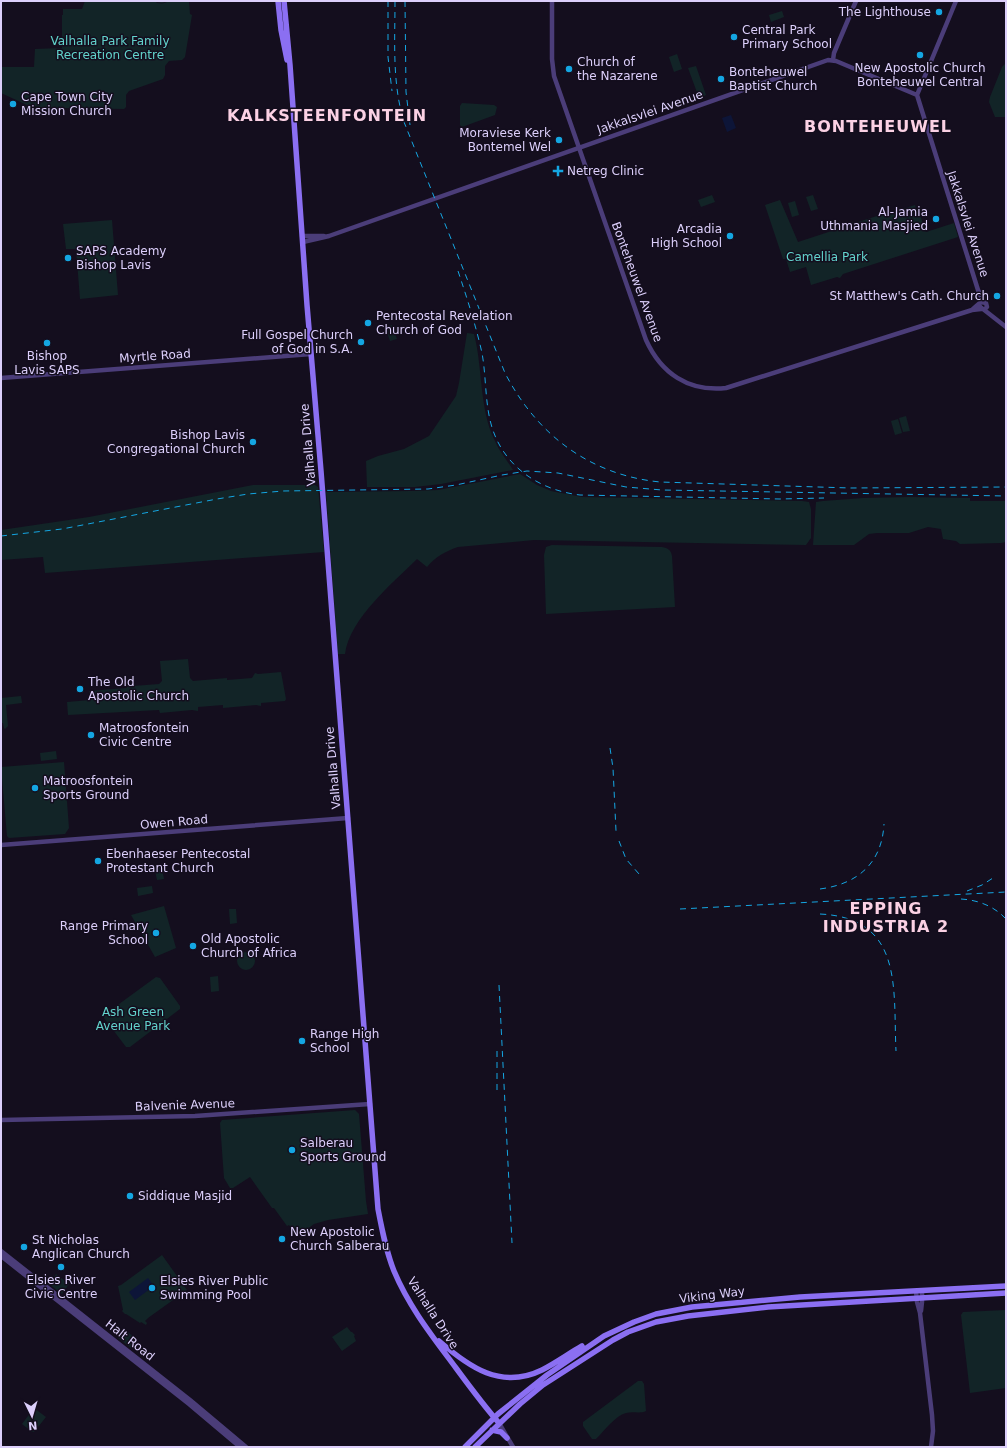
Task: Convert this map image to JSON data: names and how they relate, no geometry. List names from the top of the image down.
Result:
{
  "streets": {
    "main road": ["Valhalla Drive", "Viking Way"],
    "street": [
      "Jakkalsvlei Avenue",
      "Bonteheuwel Avenue",
      "Myrtle Road",
      "Owen Road",
      "Balvenie Avenue",
      "Halt Road"
    ]
  },
  "crossings": [
    ["Jakkalsvlei Avenue", "Bonteheuwel Avenue"],
    ["Jakkalsvlei Avenue", "Valhalla Drive"],
    ["Myrtle Road", "Valhalla Drive"],
    ["Valhalla Drive", "Owen Road"],
    ["Valhalla Drive", "Balvenie Avenue"],
    ["Valhalla Drive", "Viking Way"]
  ],
  "districts": ["KALKSTEENFONTEIN", "BONTEHEUWEL", "EPPING INDUSTRIA 2"],
  "parks": ["Valhalla Park Family Recreation Centre", "Camellia Park", "Ash Green Avenue Park"],
  "places": {
    "other": [
      "The Lighthouse",
      "Central Park Primary School",
      "New Apostolic Church Bonteheuwel Central",
      "Church of the Nazarene",
      "Bonteheuwel Baptist Church",
      "Cape Town City Mission Church",
      "Moraviese Kerk Bontemel Wel",
      "Al-Jamia Uthmania Masjied",
      "Arcadia High School",
      "SAPS Academy Bishop Lavis",
      "St Matthew's Cath. Church",
      "Pentecostal Revelation Church of God",
      "Full Gospel Church of God in S.A.",
      "Bishop Lavis SAPS",
      "Bishop Lavis Congregational Church",
      "The Old Apostolic Church",
      "Matroosfontein Civic Centre",
      "Matroosfontein Sports Ground",
      "Ebenhaeser Pentecostal Protestant Church",
      "Range Primary School",
      "Old Apostolic Church of Africa",
      "Range High School",
      "Salberau Sports Ground",
      "Siddique Masjid",
      "New Apostolic Church Salberau",
      "St Nicholas Anglican Church",
      "Elsies River Civic Centre",
      "Elsies River Public Swimming Pool"
    ],
    "health": ["Netreg Clinic"]
  },
  "north": "bottom"
}
